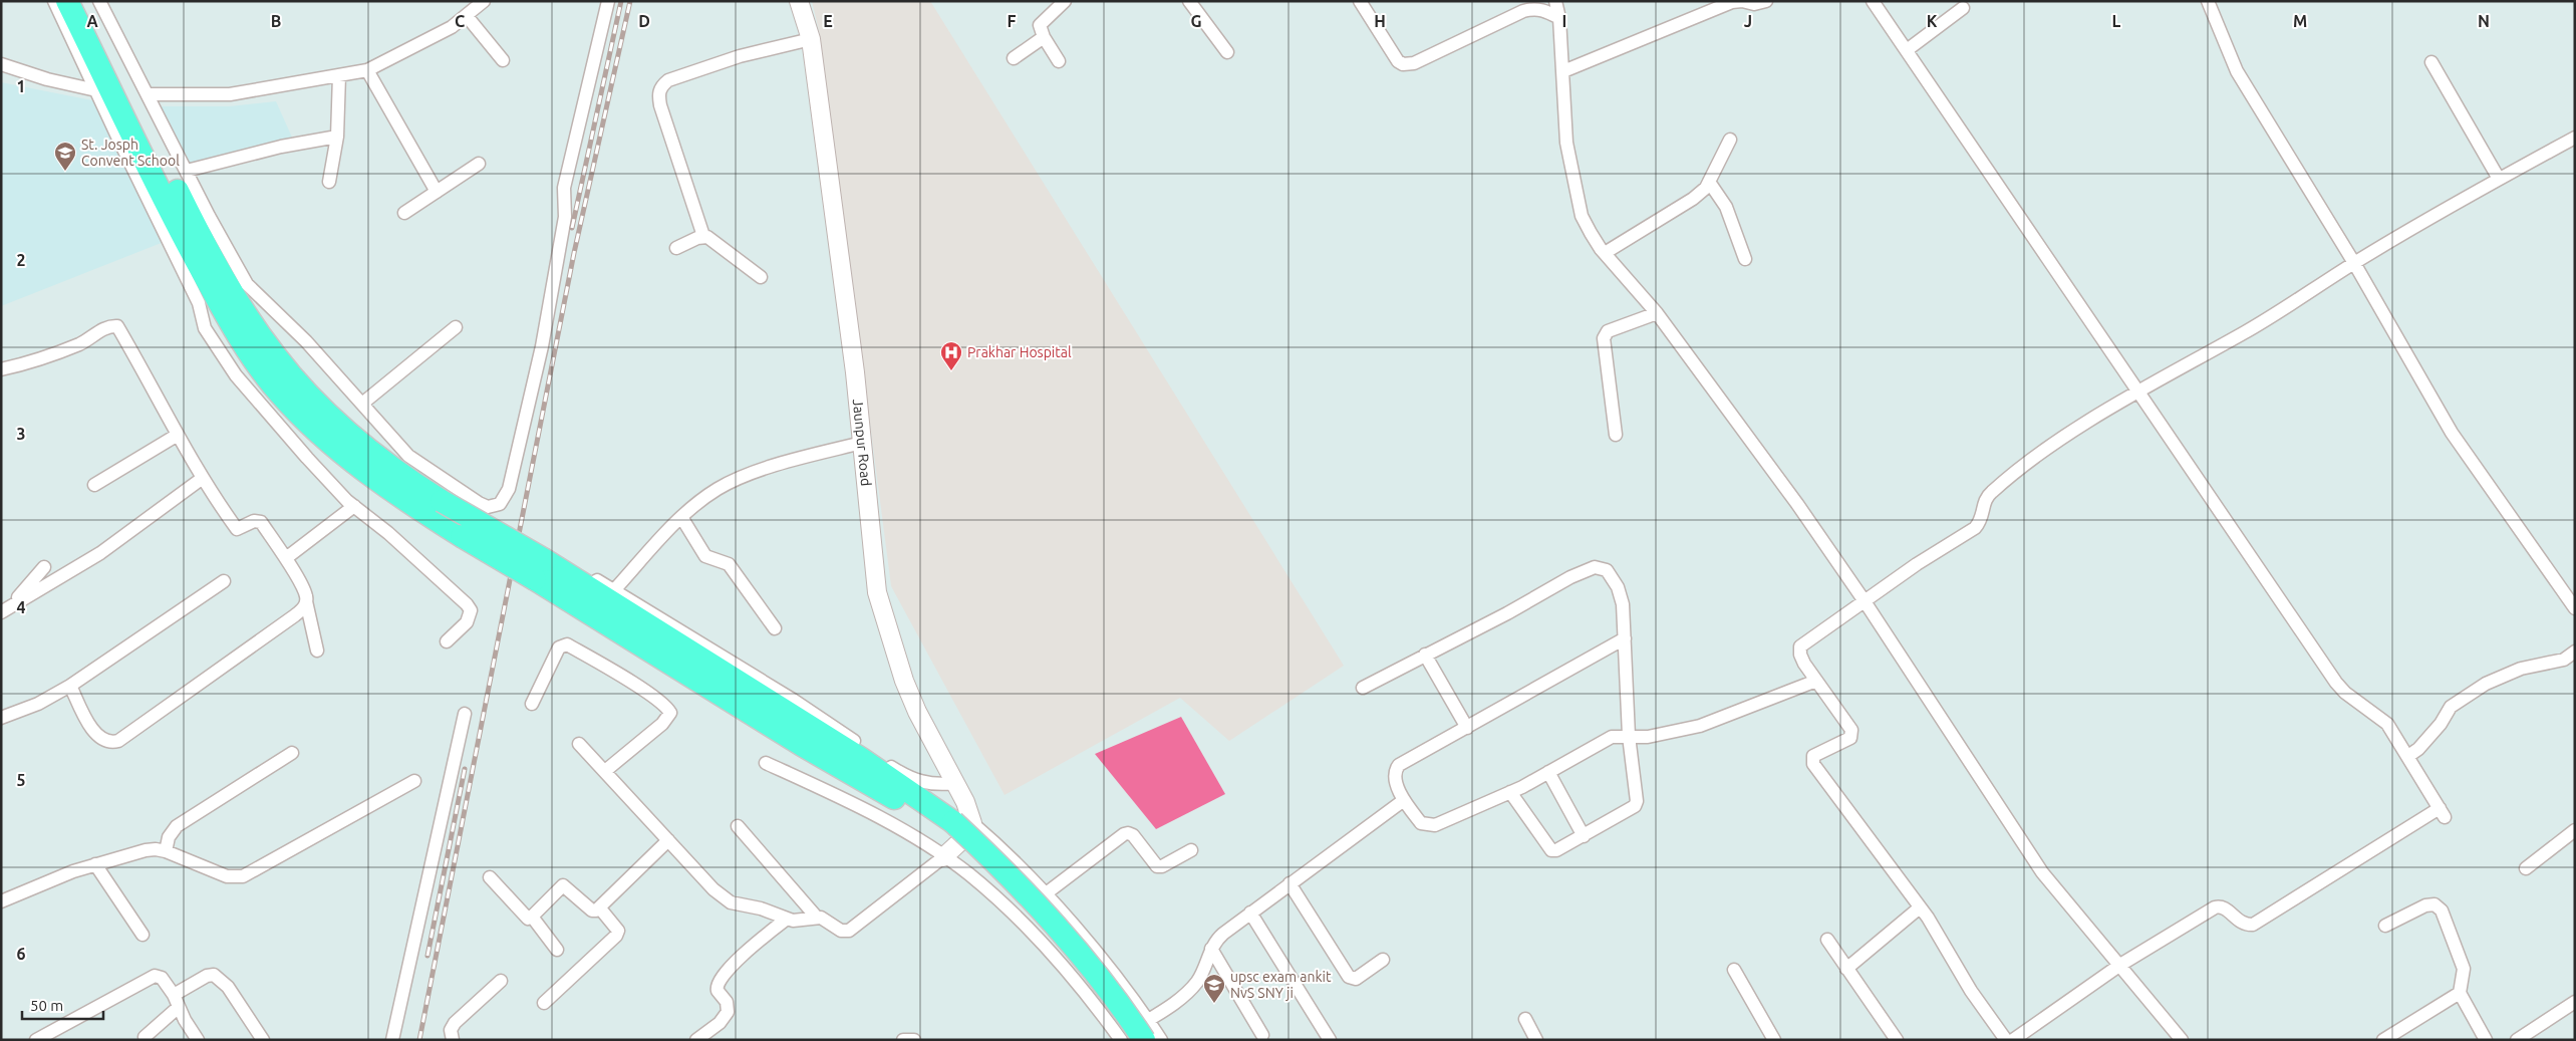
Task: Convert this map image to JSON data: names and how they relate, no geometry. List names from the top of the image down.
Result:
{
  "streets": {
    "street": ["Jaunpur Road"]
  },
  "places": {
    "school or university": ["St. Josph Convent School", "upsc exam ankit NvS SNY ji"],
    "hospital": ["Prakhar Hospital"]
  },
  "scale_bar": "50 m",
  "grid": {
    "columns": [
      "A",
      "B",
      "C",
      "D",
      "E",
      "F",
      "G",
      "H",
      "I",
      "J",
      "K",
      "L",
      "M",
      "N"
    ],
    "rows": [
      "1",
      "2",
      "3",
      "4",
      "5",
      "6"
    ]
  }
}
